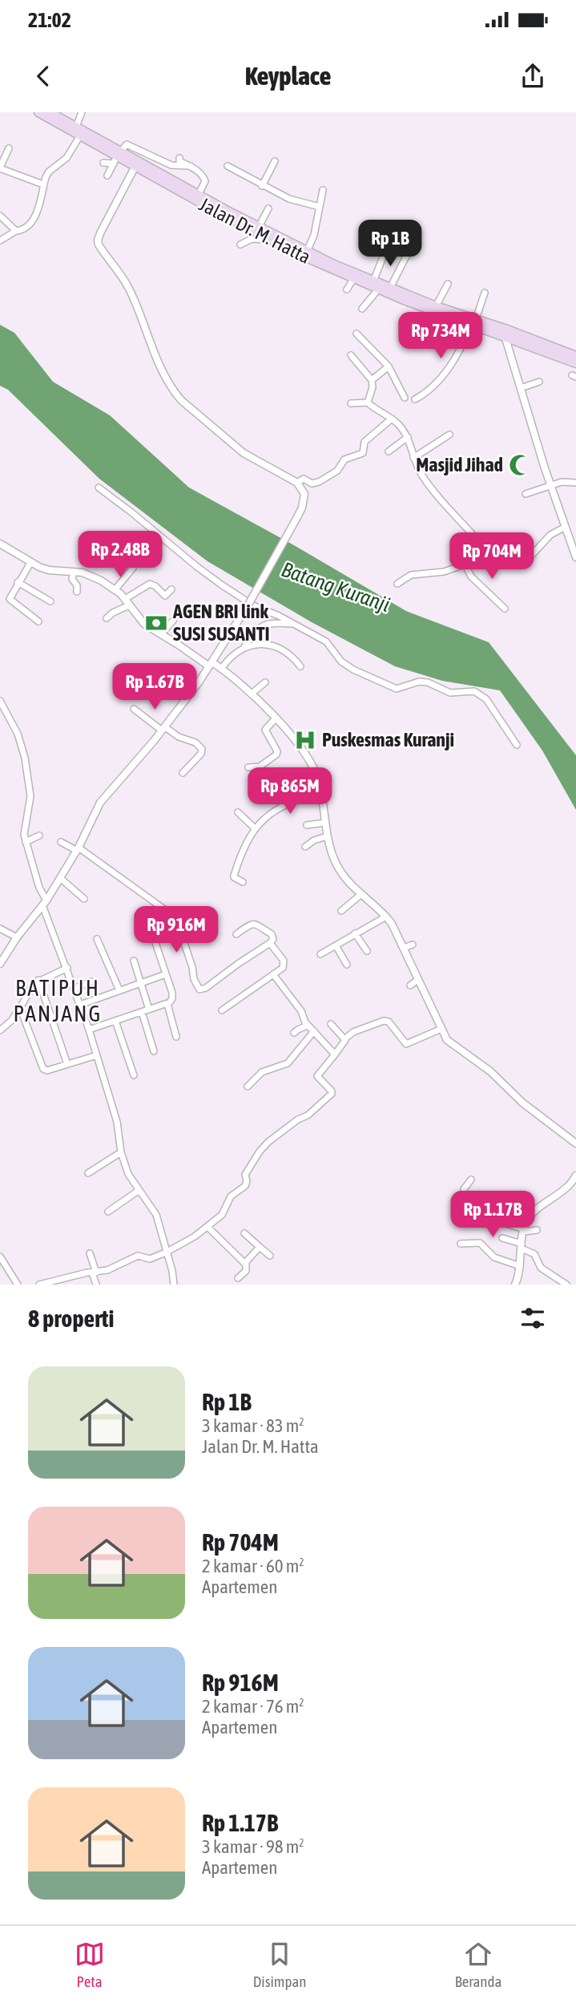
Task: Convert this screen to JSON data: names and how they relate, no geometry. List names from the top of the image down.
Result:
{
  "streets": {
    "main road": ["Jalan Dr. M. Hatta"]
  },
  "districts": ["BATIPUH PANJANG"],
  "water": ["Batang Kuranji"],
  "places": {
    "mosque": ["Masjid Jihad"],
    "bank": ["AGEN BRI link SUSI SUSANTI"],
    "hospital": ["Puskesmas Kuranji"]
  },
  "page": {
    "status": "21:02",
    "header": "Keyplace",
    "price": [
      "Rp 1B",
      "Rp 734M",
      "Rp 2.48B",
      "Rp 704M",
      "Rp 1.67B",
      "Rp 865M",
      "Rp 916M",
      "Rp 1.17B"
    ],
    "heading": "8 properti",
    "list": [
      {
        "name": "Rp 1B",
        "note": "3 kamar · 83 m² · Jalan Dr. M. Hatta"
      },
      {
        "name": "Rp 704M",
        "note": "2 kamar · 60 m² · Apartemen"
      },
      {
        "name": "Rp 916M",
        "note": "2 kamar · 76 m² · Apartemen"
      },
      {
        "name": "Rp 1.17B",
        "note": "3 kamar · 98 m² · Apartemen"
      }
    ],
    "tabs": ["Peta", "Disimpan", "Beranda"]
  }
}
